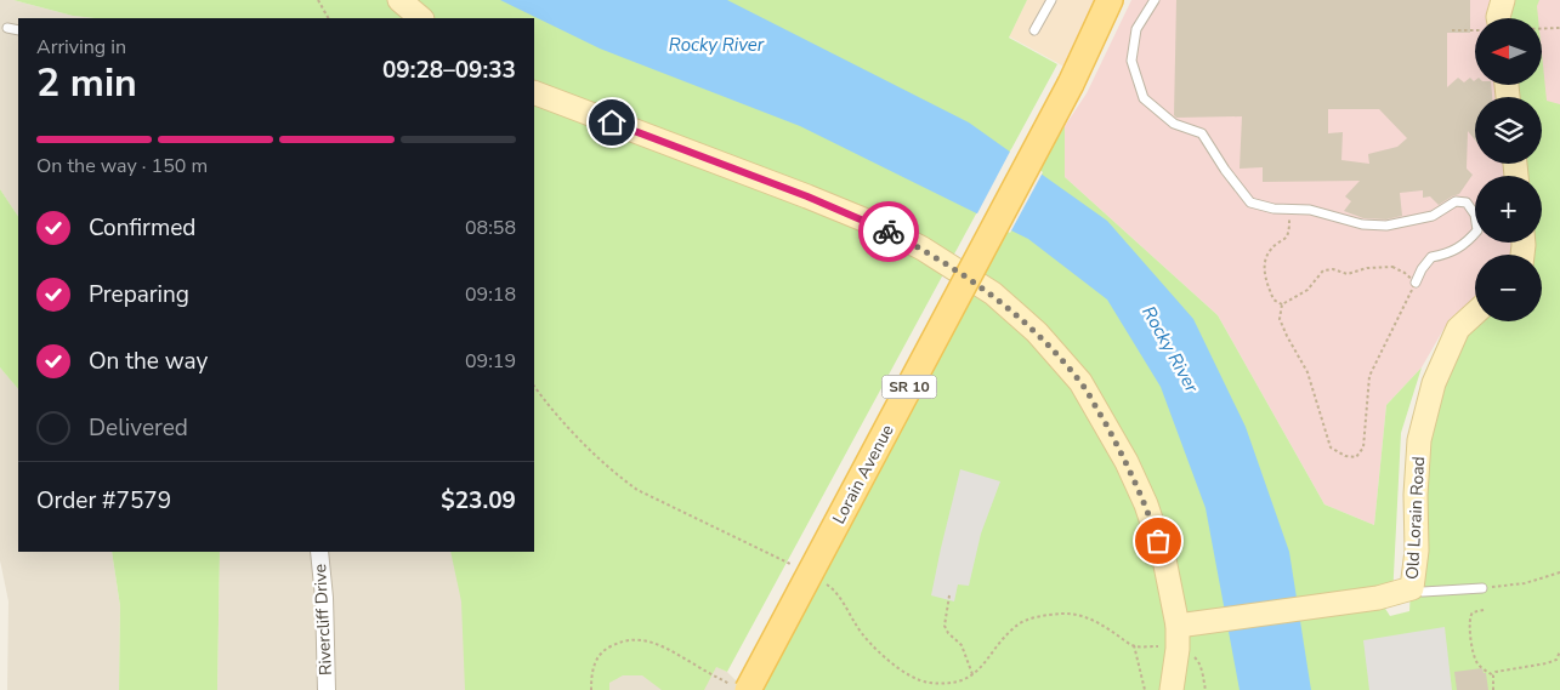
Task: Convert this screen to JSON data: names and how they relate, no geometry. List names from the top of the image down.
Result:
{
  "streets": {
    "main road": ["SR 10", "Lorain Avenue"],
    "street": ["Old Lorain Road", "Rivercliff Drive"]
  },
  "water": ["Rocky River"],
  "north": "left",
  "page": {
    "map_buttons": ["+", "−"],
    "heading": ["2 min", "Arriving in", "09:28–09:33"],
    "panel": ["Order #7579", "$23.09"],
    "bar": "On the way · 150 m",
    "list": [
      ["Confirmed", "08:58"],
      ["Preparing", "09:18"],
      ["On the way", "09:19"],
      "Delivered"
    ]
  }
}
